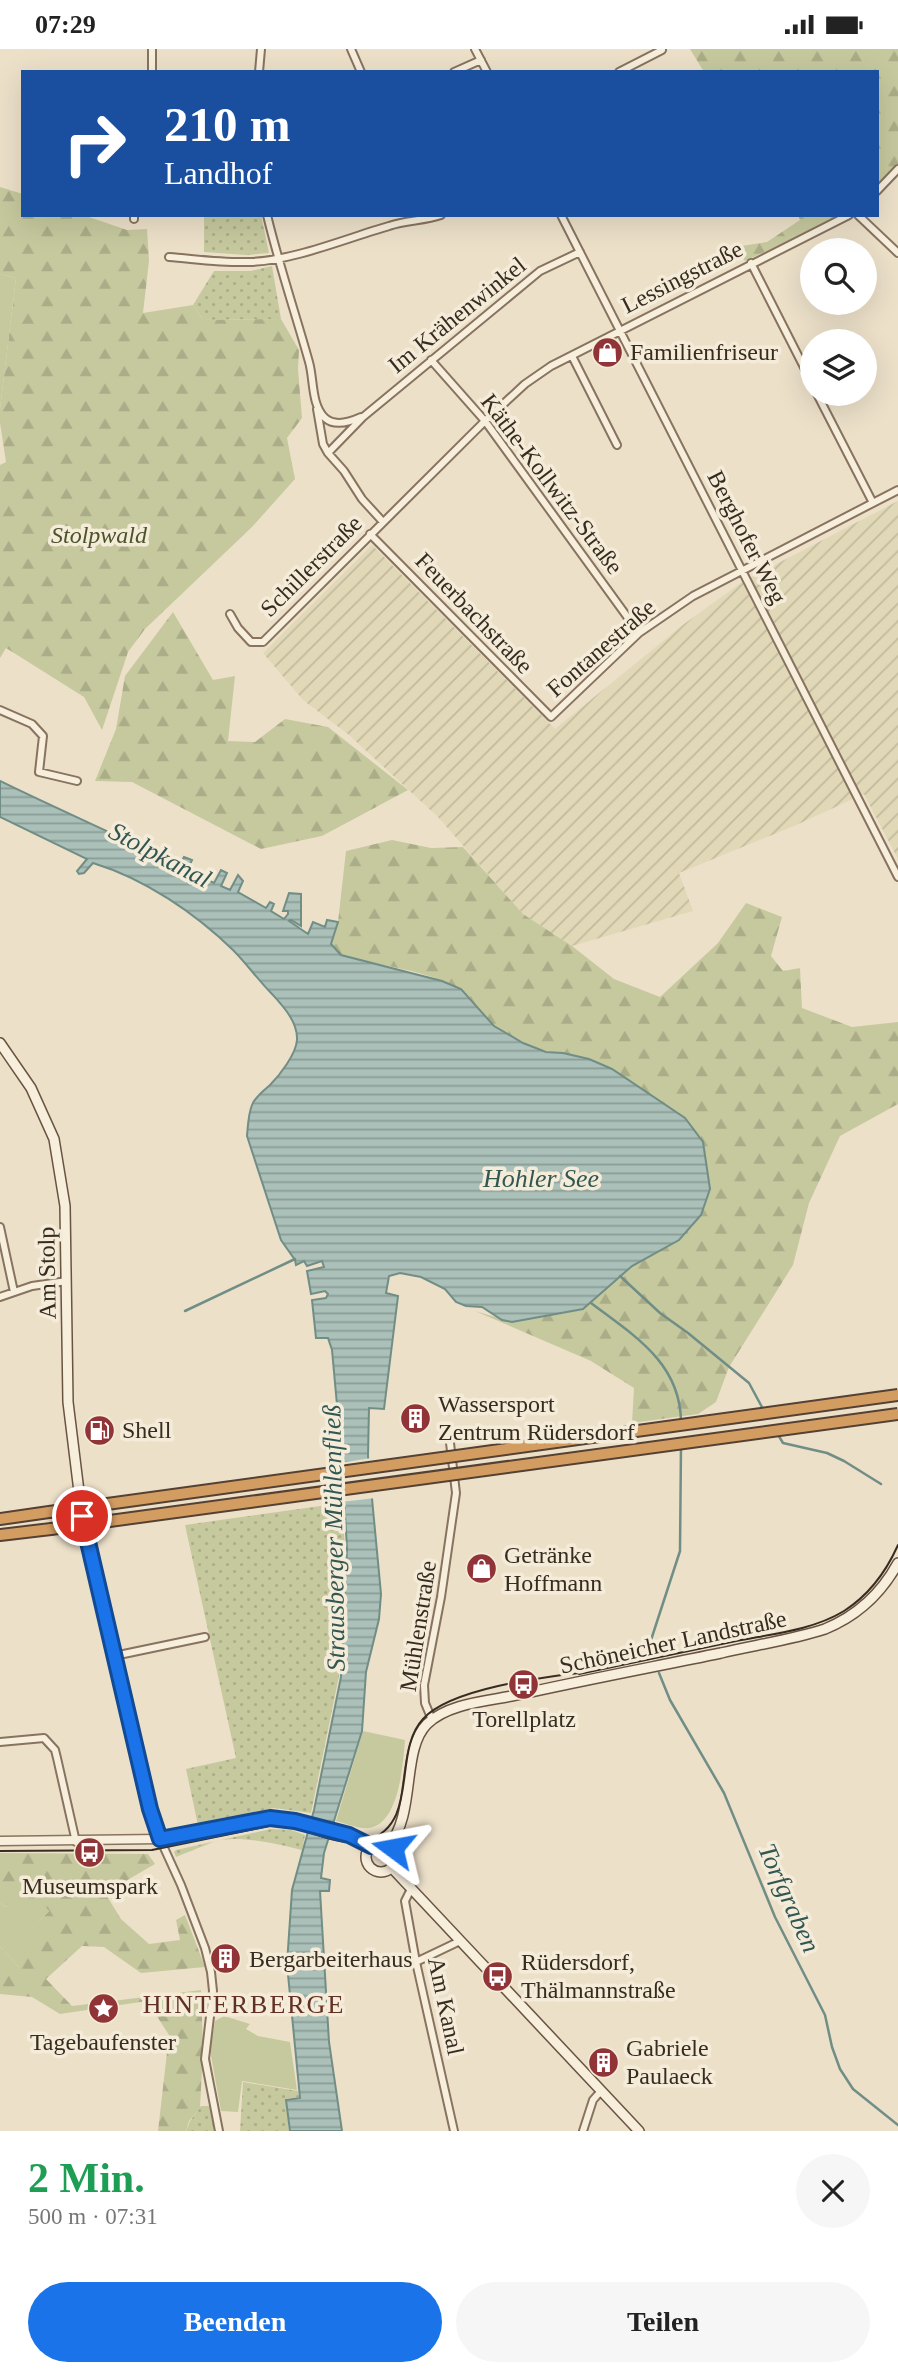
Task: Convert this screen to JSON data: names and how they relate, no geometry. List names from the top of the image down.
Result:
{
  "streets": {
    "main road": ["Am Stolp", "Mühlenstraße", "Schöneicher Landstraße"],
    "street": [
      "Lessingstraße",
      "Im Krähenwinkel",
      "Käthe-Kollwitz-Straße",
      "Berghofer Weg",
      "Schillerstraße",
      "Feuerbachstraße",
      "Fontanestraße",
      "Am Kanal"
    ]
  },
  "crossings": [
    ["Lessingstraße", "Käthe-Kollwitz-Straße"],
    ["Lessingstraße", "Berghofer Weg"],
    ["Lessingstraße", "Schillerstraße"],
    ["Im Krähenwinkel", "Käthe-Kollwitz-Straße"],
    ["Im Krähenwinkel", "Berghofer Weg"],
    ["Im Krähenwinkel", "Schillerstraße"],
    ["Käthe-Kollwitz-Straße", "Fontanestraße"],
    ["Berghofer Weg", "Fontanestraße"],
    ["Schillerstraße", "Feuerbachstraße"],
    ["Feuerbachstraße", "Fontanestraße"],
    ["Mühlenstraße", "Schöneicher Landstraße"]
  ],
  "districts": ["HINTERBERGE"],
  "water": [
    "Stolpkanal",
    "Hohler See",
    "Strausberger Mühlenfließ",
    "Torfgraben"
  ],
  "parks": ["Stolpwald"],
  "places": {
    "shop": ["Familienfriseur", "Getränke Hoffmann"],
    "building": ["Wassersport Zentrum Rüdersdorf", "Bergarbeiterhaus", "Gabriele Paulaeck"],
    "fuel station": ["Shell"],
    "bus stop": ["Torellplatz", "Museumspark", "Rüdersdorf, Thälmannstraße"],
    "place": ["Tagebaufenster"]
  },
  "page": {
    "status": "07:29",
    "turn": ["210 m", "Landhof"],
    "heading": ["2 Min.", "500 m · 07:31"],
    "buttons": ["Beenden", "Teilen"]
  }
}
